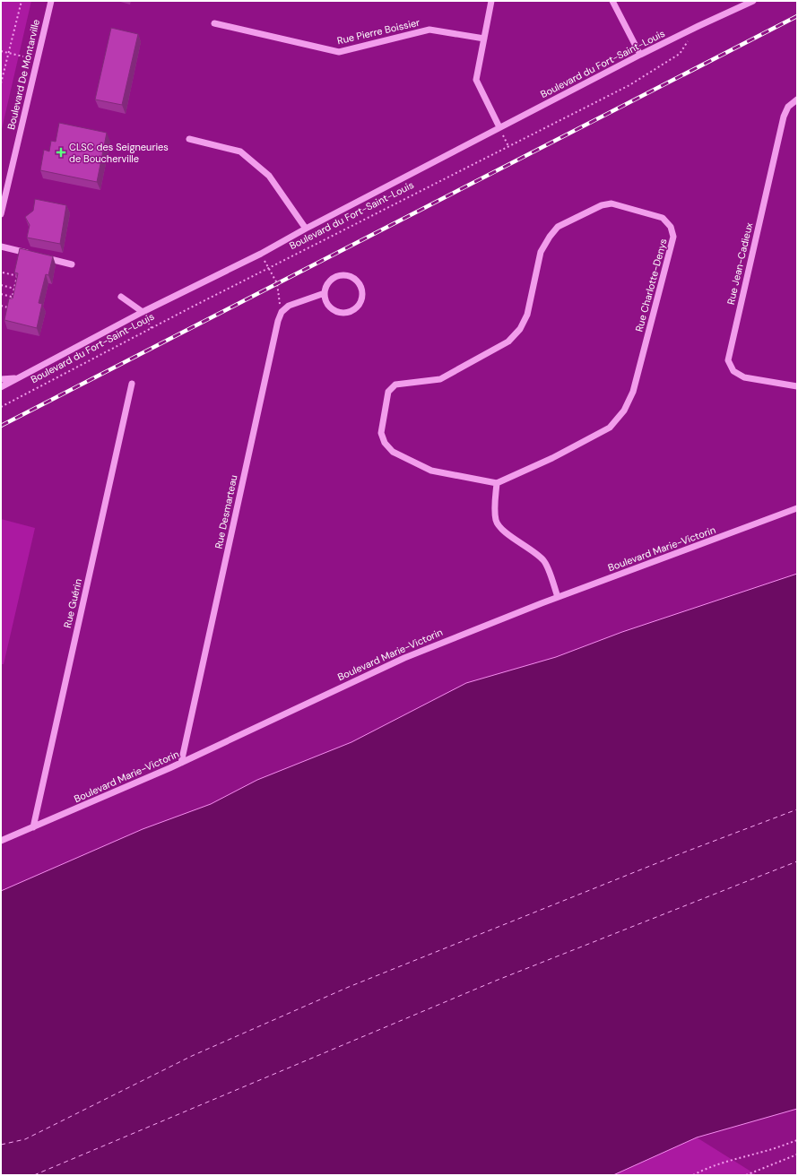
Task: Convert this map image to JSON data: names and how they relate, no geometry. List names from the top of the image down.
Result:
{
  "streets": {
    "street": [
      "Rue Pierre Boissier",
      "Boulevard du Fort-Saint-Louis",
      "Boulevard De Montarville",
      "Rue Jean-Cadieux",
      "Rue Charlotte-Denys",
      "Rue Desmarteau",
      "Boulevard Marie-Victorin",
      "Rue Guérin"
    ]
  },
  "crossings": [
    ["Rue Desmarteau", "Boulevard Marie-Victorin"],
    ["Boulevard Marie-Victorin", "Rue Guérin"]
  ],
  "places": {
    "health": ["CLSC des Seigneuries de Boucherville"]
  }
}
